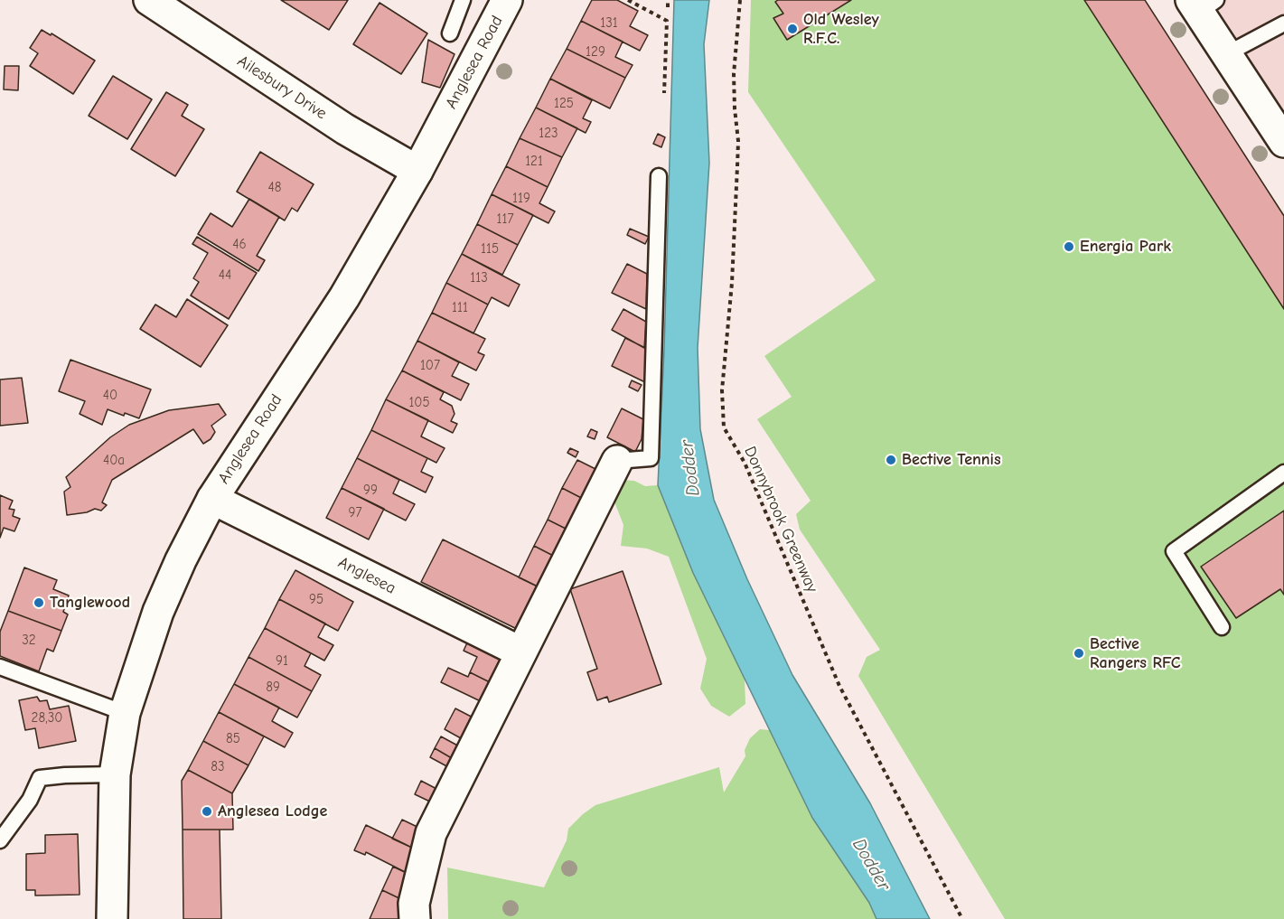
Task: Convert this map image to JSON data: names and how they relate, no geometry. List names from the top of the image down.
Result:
{
  "streets": {
    "main road": ["Anglesea Road", "Ailesbury Drive", "Anglesea"],
    "path": ["Donnybrook Greenway"]
  },
  "crossings": [
    ["Anglesea Road", "Ailesbury Drive"],
    ["Anglesea Road", "Anglesea"]
  ],
  "water": ["Dodder"],
  "places": [
    "Old Wesley R.F.C.",
    "Energia Park",
    "Bective Tennis",
    "Tanglewood",
    "Bective Rangers RFC",
    "Anglesea Lodge"
  ],
  "house_numbers": [
    "131",
    "129",
    "125",
    "123",
    "121",
    "48",
    "119",
    "117",
    "46",
    "115",
    "44",
    "113",
    "111",
    "107",
    "40",
    "105",
    "40a",
    "99",
    "97",
    "95",
    "32",
    "91",
    "89",
    "28,30",
    "85",
    "83"
  ]
}
